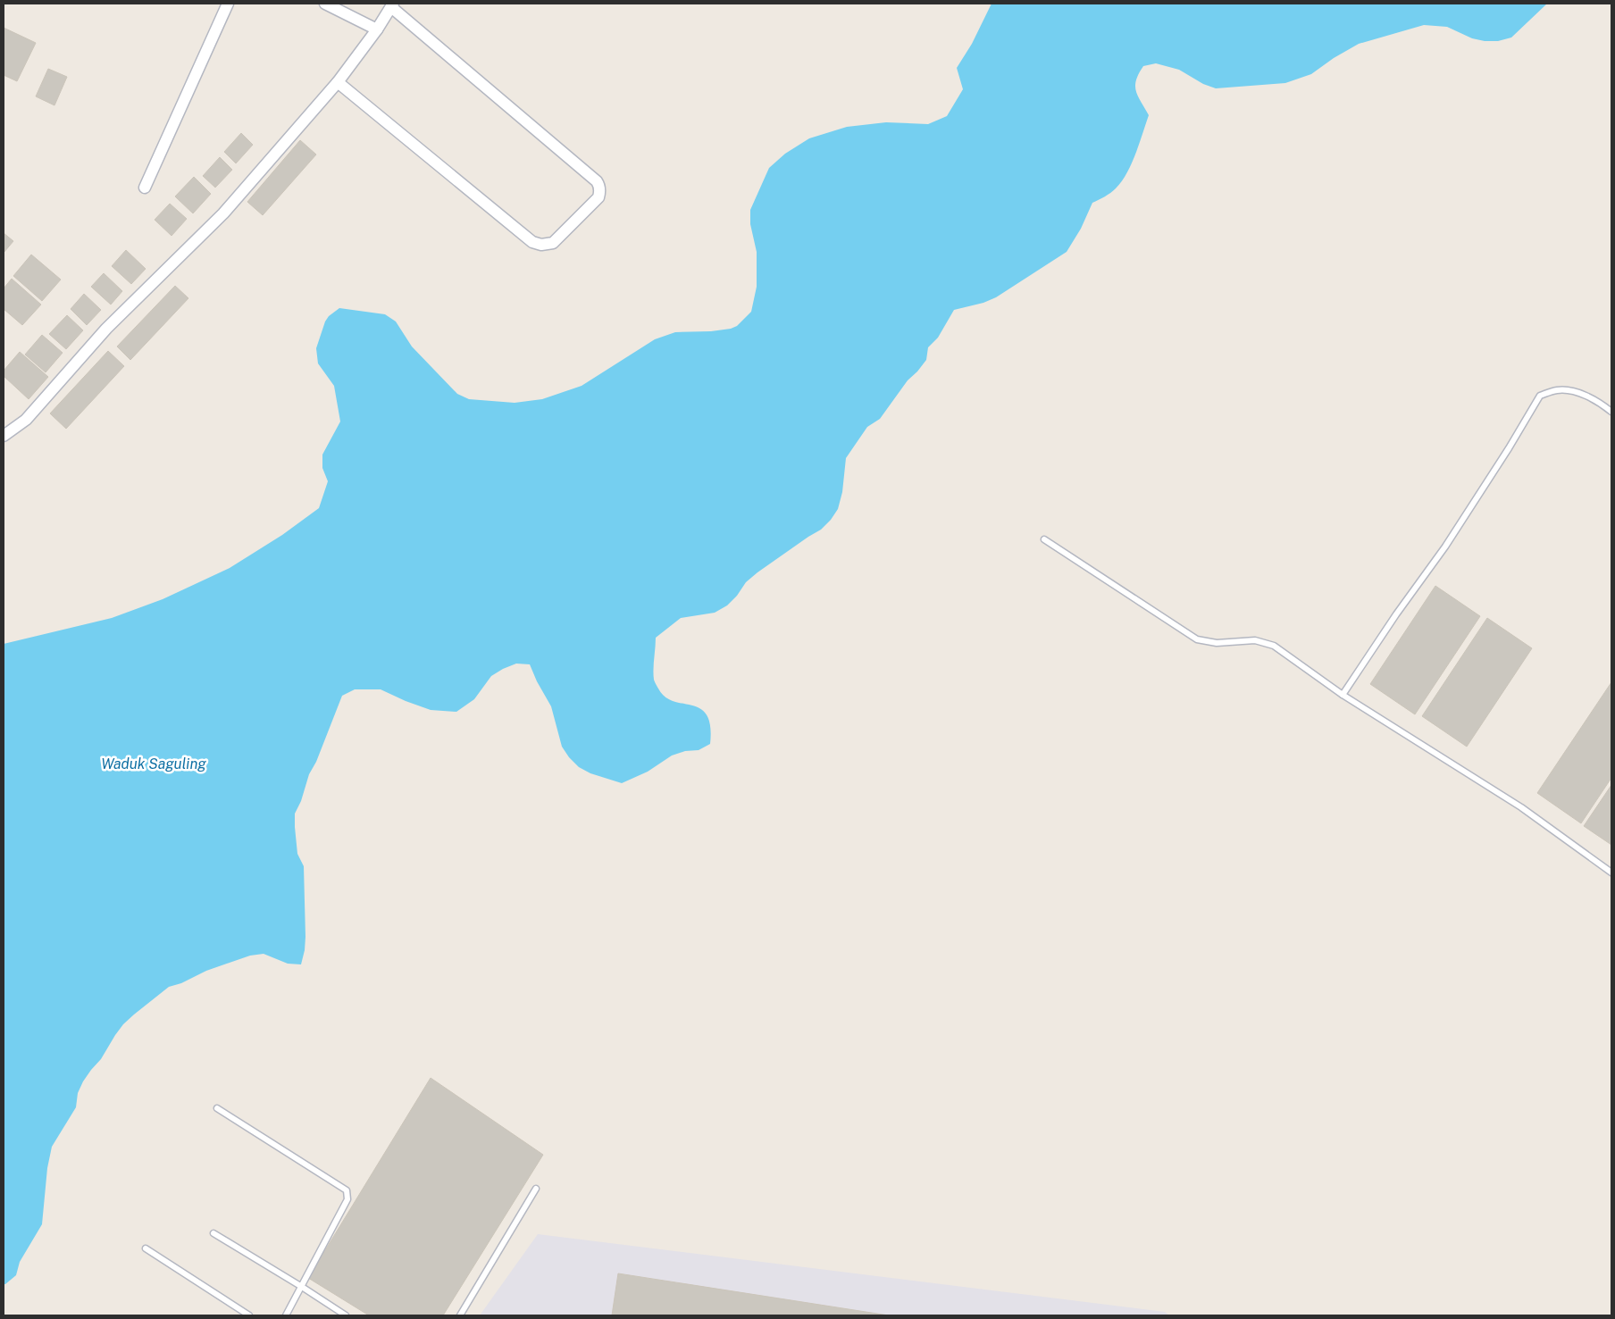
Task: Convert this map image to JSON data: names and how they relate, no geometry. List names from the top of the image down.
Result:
{
  "water": ["Waduk Saguling"]
}
